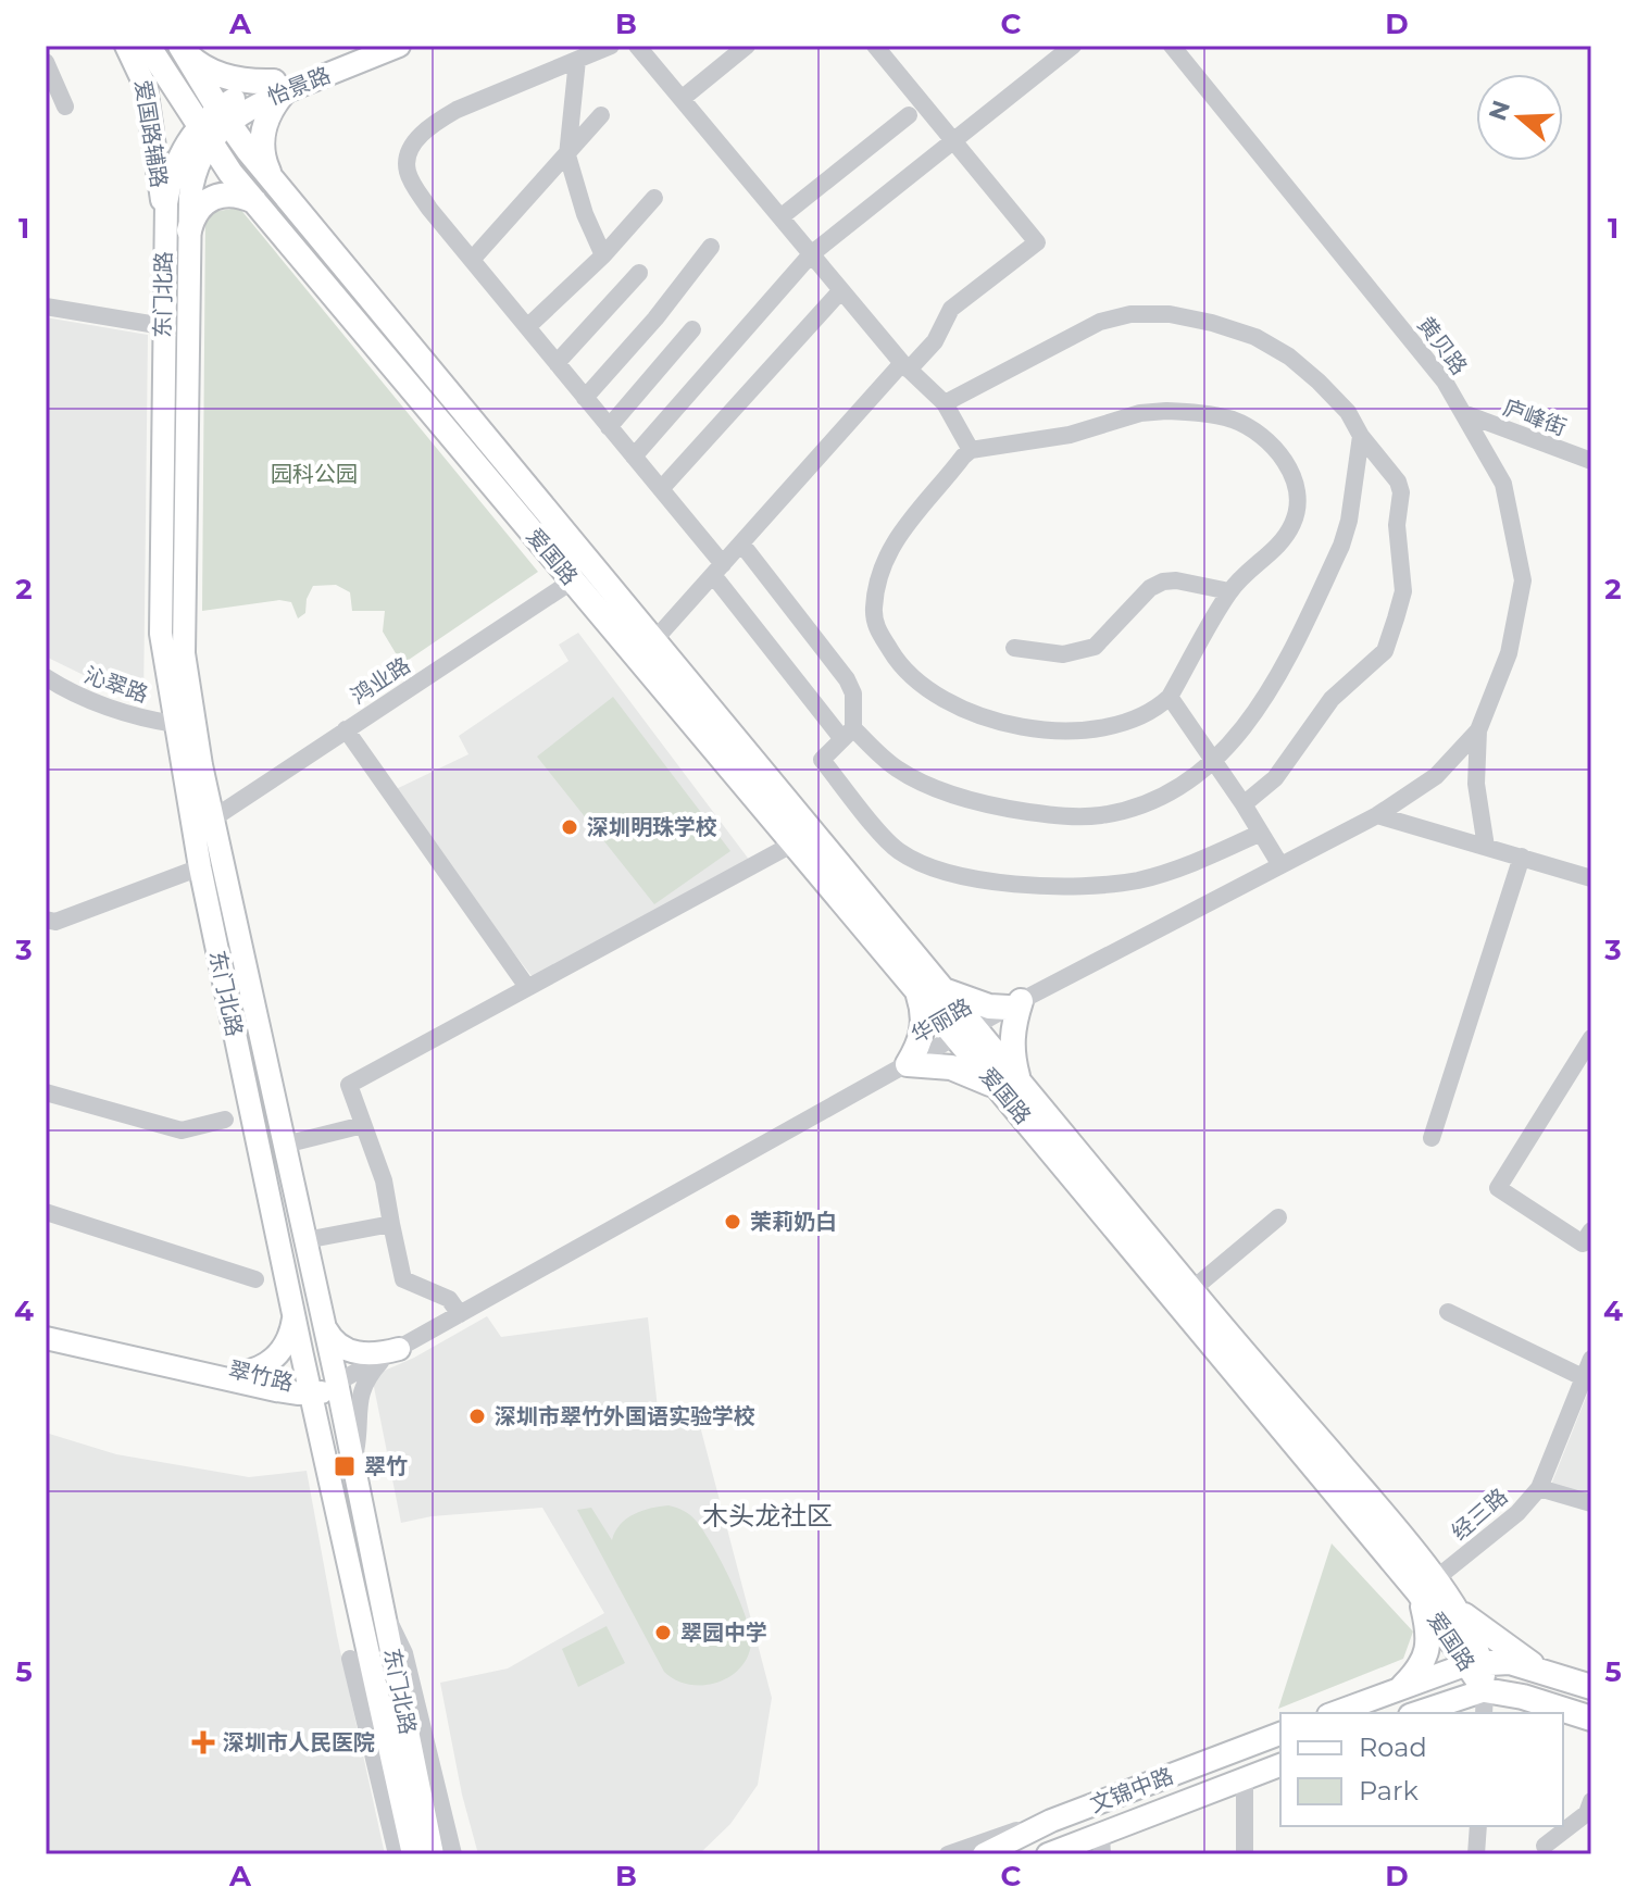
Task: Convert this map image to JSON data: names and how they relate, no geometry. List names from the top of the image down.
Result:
{
  "streets": {
    "highway": ["爱国路"],
    "main road": [
      "怡景路",
      "爱国路辅路",
      "东门北路",
      "翠竹路",
      "文锦中路"
    ],
    "street": [
      "黄贝路",
      "庐峰街",
      "鸿业路",
      "沁翠路",
      "华丽路",
      "经三路"
    ]
  },
  "crossings": [
    ["怡景路", "东门北路"],
    ["怡景路", "爱国路"],
    ["爱国路辅路", "东门北路"],
    ["东门北路", "爱国路"],
    ["东门北路", "鸿业路"],
    ["东门北路", "沁翠路"],
    ["东门北路", "华丽路"],
    ["东门北路", "翠竹路"],
    ["黄贝路", "庐峰街"],
    ["黄贝路", "华丽路"],
    ["爱国路", "鸿业路"],
    ["爱国路", "华丽路"],
    ["爱国路", "经三路"],
    ["华丽路", "翠竹路"]
  ],
  "districts": ["木头龙社区"],
  "parks": ["园科公园"],
  "places": {
    "other": [
      "深圳明珠学校",
      "茉莉奶白",
      "深圳市翠竹外国语实验学校",
      "翠园中学"
    ],
    "transit": ["翠竹"],
    "health": ["深圳市人民医院"]
  },
  "legend": ["Road", "Park"],
  "north": "left",
  "grid": {
    "columns": [
      "A",
      "B",
      "C",
      "D"
    ],
    "rows": [
      "1",
      "2",
      "3",
      "4",
      "5"
    ]
  }
}
